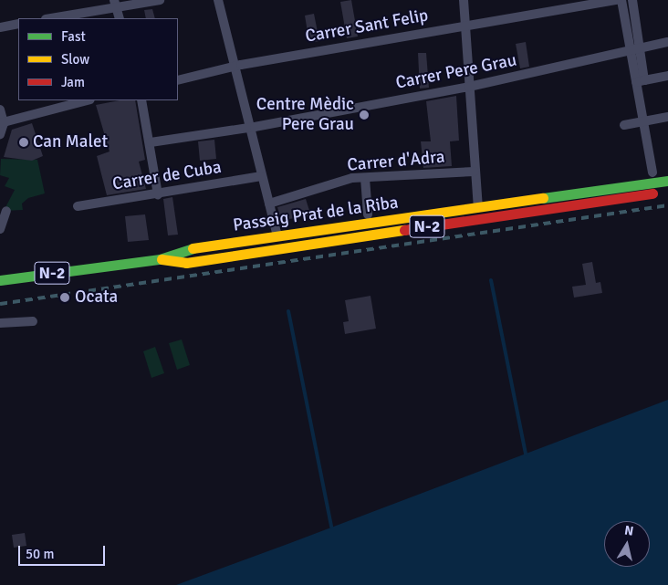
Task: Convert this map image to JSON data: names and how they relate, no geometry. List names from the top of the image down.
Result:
{
  "streets": {
    "main road": ["Passeig Prat de la Riba", "N-2"],
    "street": [
      "Carrer Sant Felip",
      "Carrer Pere Grau",
      "Carrer d'Adra",
      "Carrer de Cuba"
    ]
  },
  "crossings": [
    ["Passeig Prat de la Riba", "N-2"]
  ],
  "places": ["Centre Mèdic Pere Grau", "Can Malet", "Ocata"],
  "legend": ["Fast", "Slow", "Jam"],
  "scale_bar": "50 m",
  "north": "top"
}
